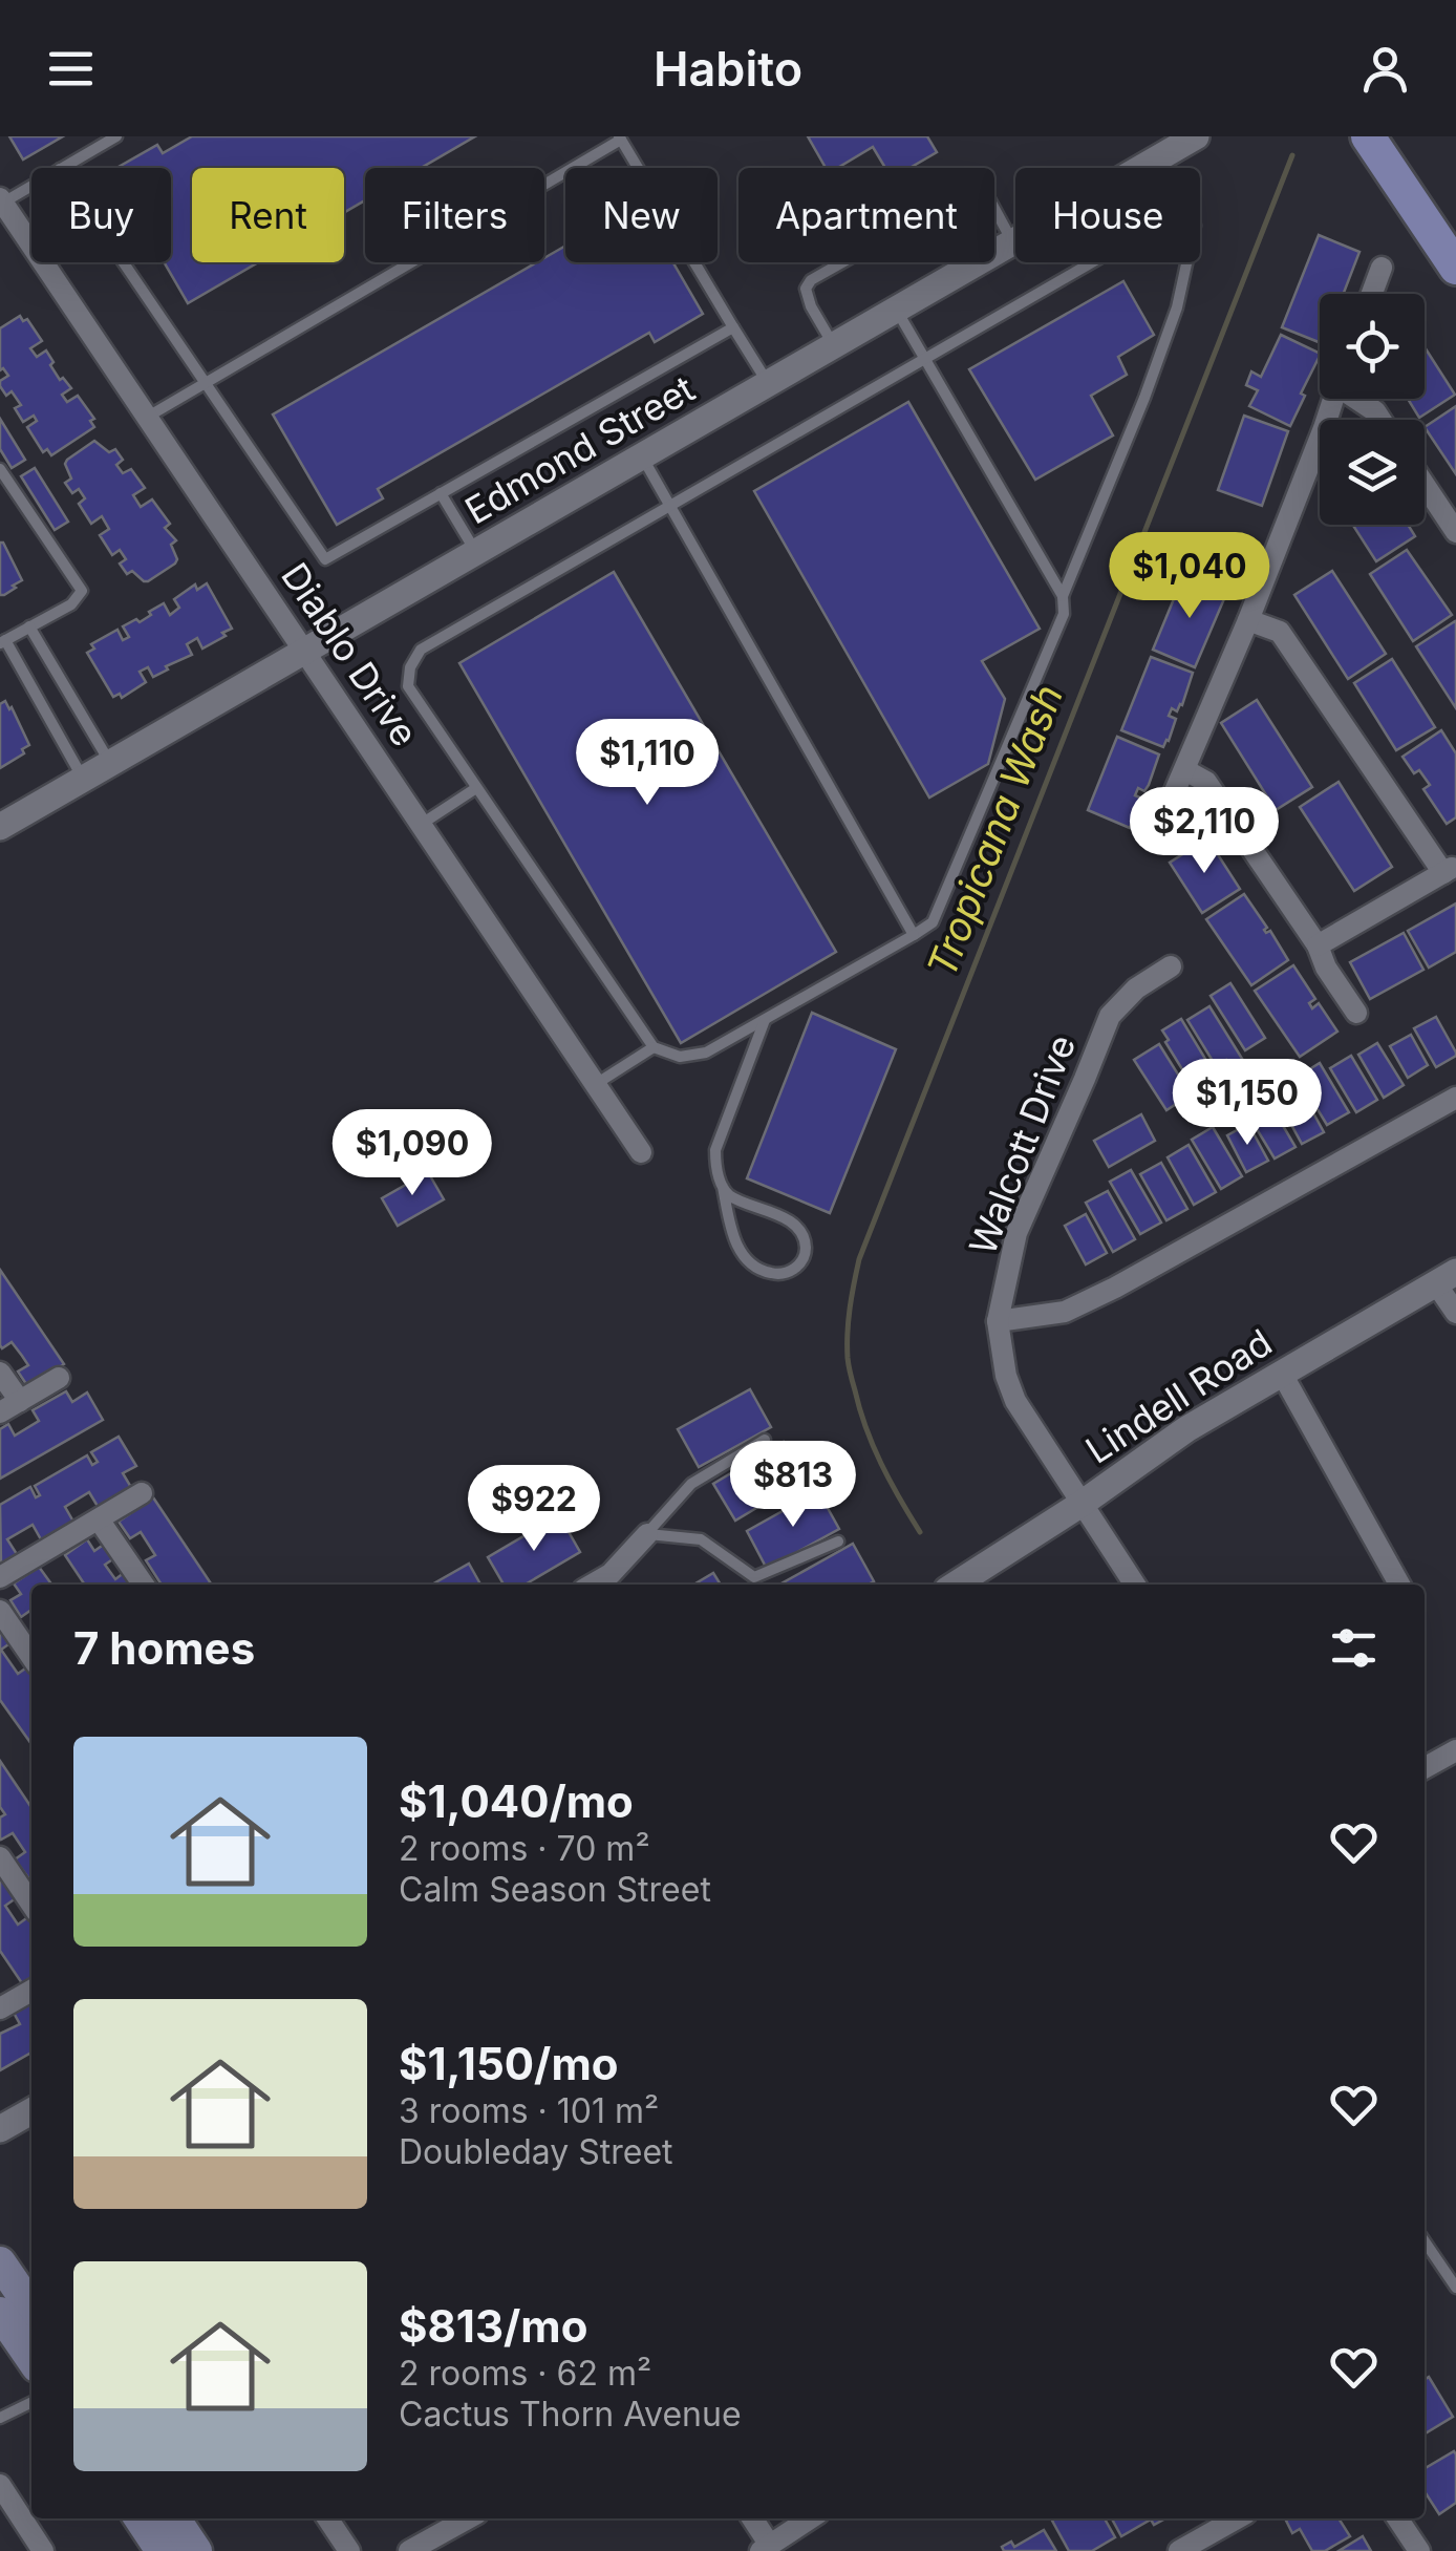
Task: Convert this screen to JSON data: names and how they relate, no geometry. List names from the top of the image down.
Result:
{
  "streets": {
    "street": [
      "Edmond Street",
      "Diablo Drive",
      "Walcott Drive",
      "Lindell Road"
    ]
  },
  "crossings": [
    ["Edmond Street", "Diablo Drive"],
    ["Walcott Drive", "Lindell Road"]
  ],
  "water": ["Tropicana Wash"],
  "page": {
    "header": "Habito",
    "chip": [
      "Buy",
      "Rent",
      "Filters",
      "New",
      "Apartment",
      "House"
    ],
    "price": [
      "$1,040",
      "$1,110",
      "$2,110",
      "$1,150",
      "$1,090",
      "$813",
      "$922"
    ],
    "heading": "7 homes",
    "list": [
      {
        "name": "$1,040/mo",
        "note": "2 rooms · 70 m² · Calm Season Street"
      },
      {
        "name": "$1,150/mo",
        "note": "3 rooms · 101 m² · Doubleday Street"
      },
      {
        "name": "$813/mo",
        "note": "2 rooms · 62 m² · Cactus Thorn Avenue"
      }
    ]
  }
}
